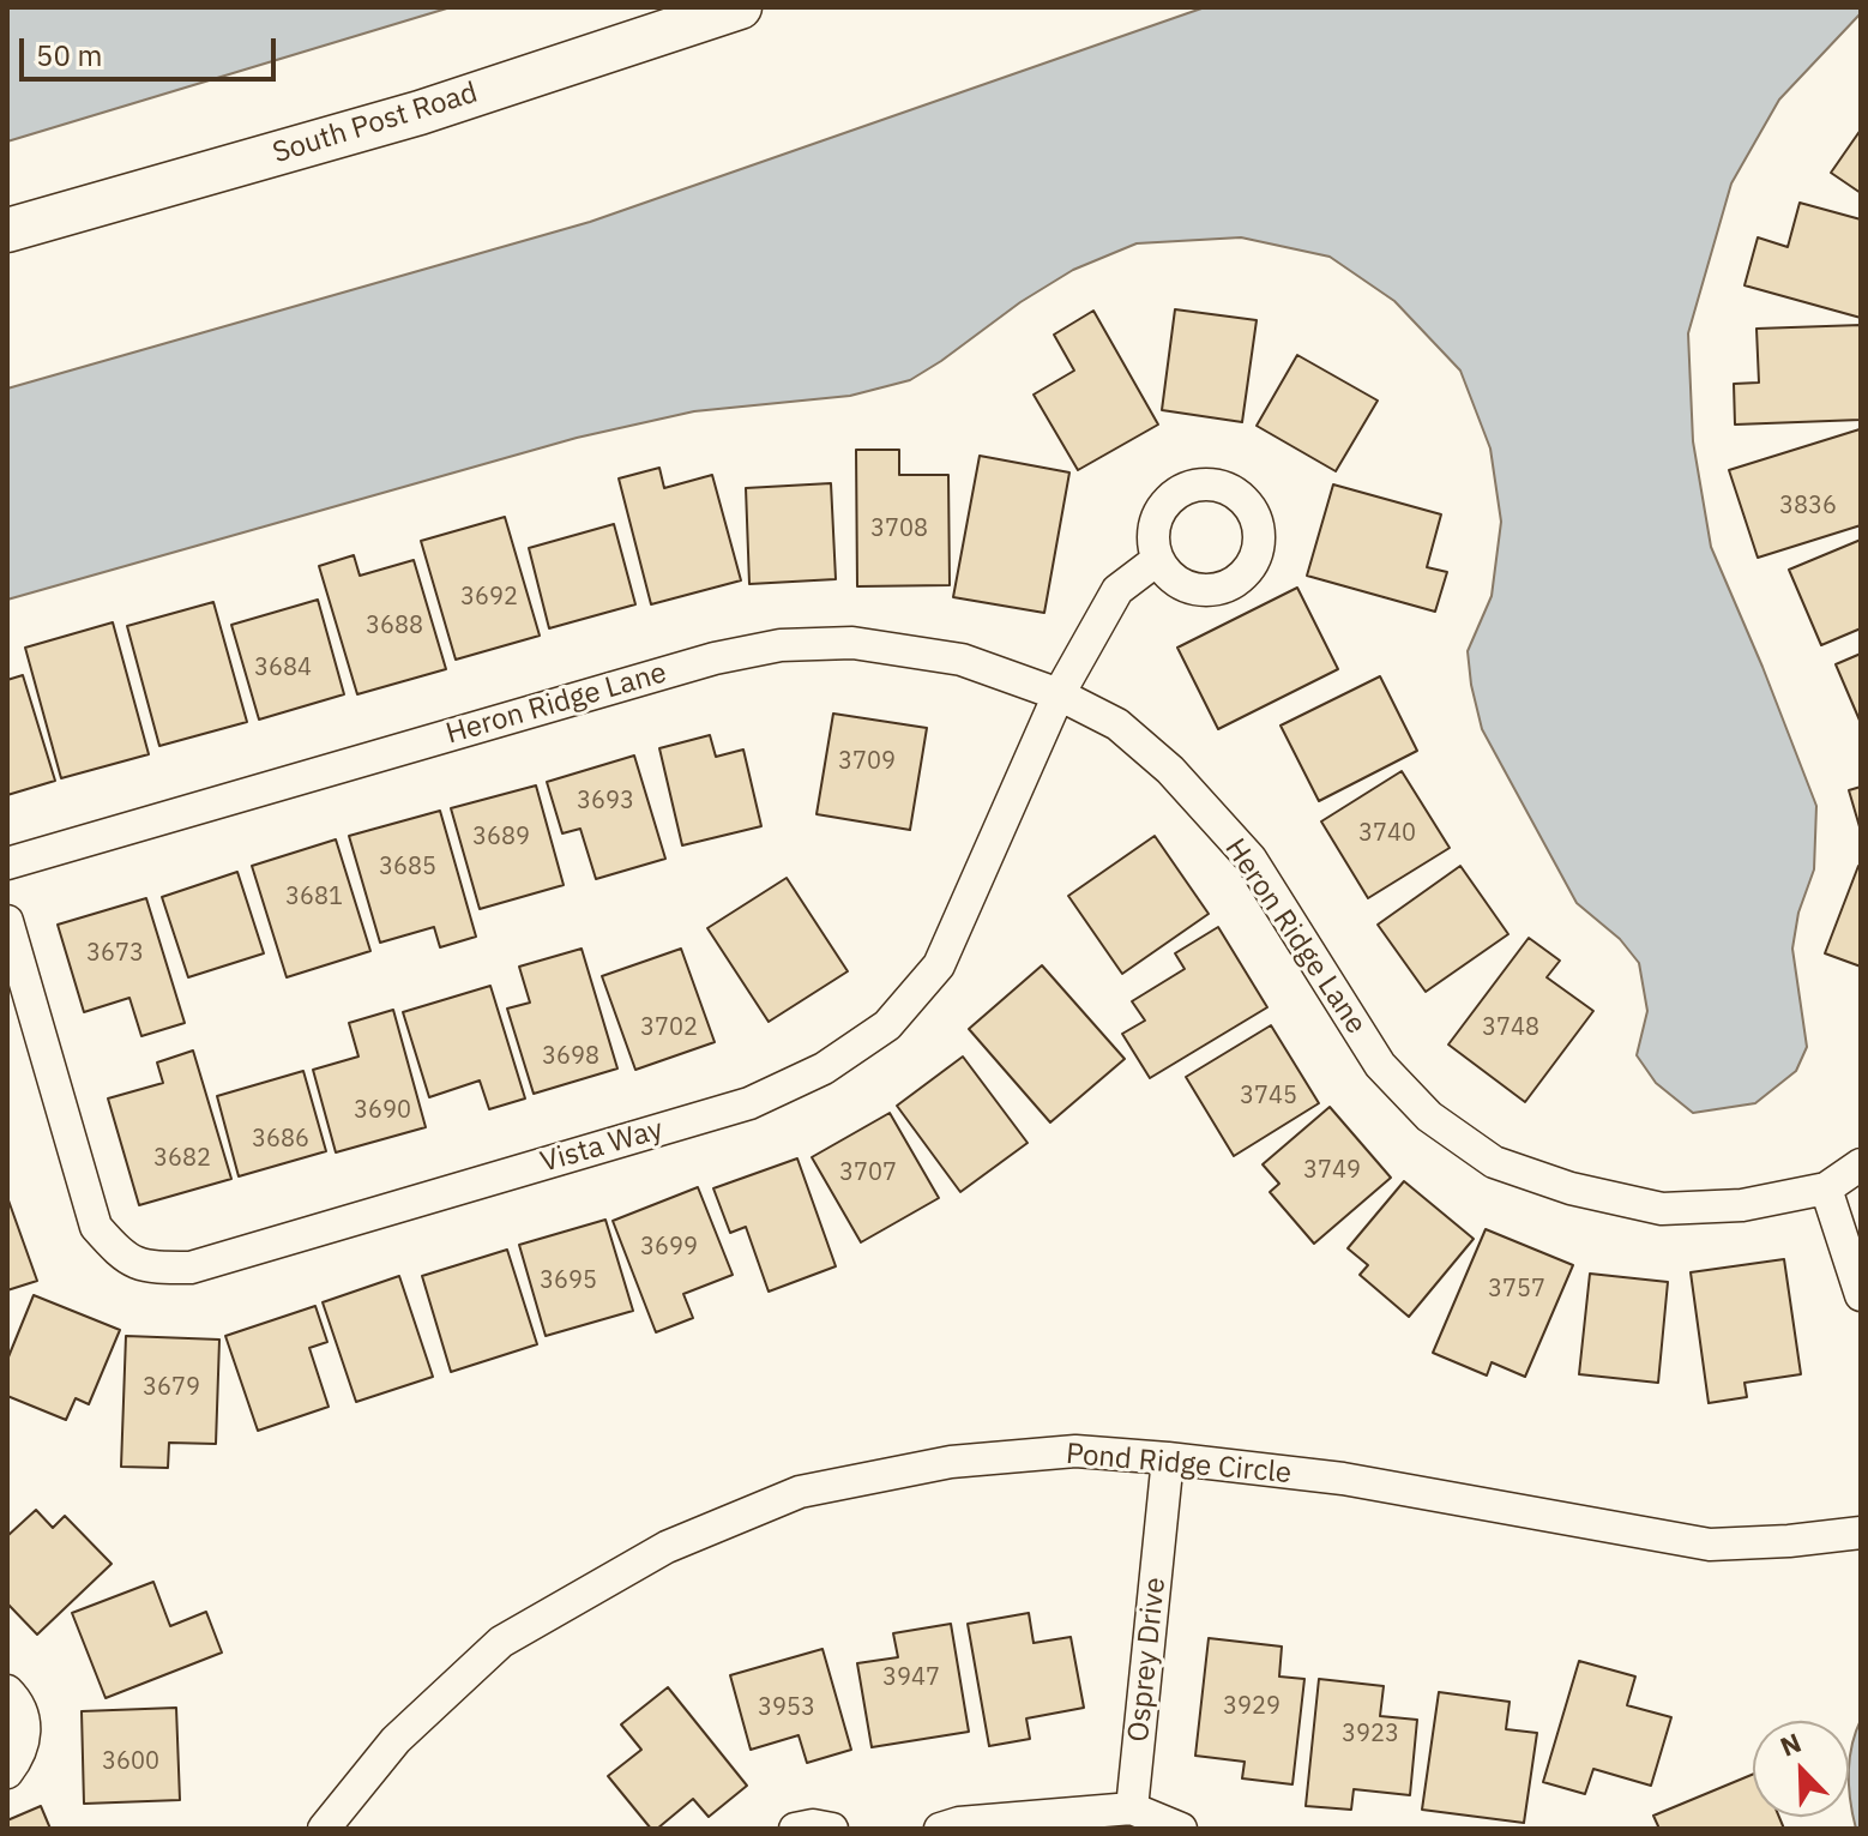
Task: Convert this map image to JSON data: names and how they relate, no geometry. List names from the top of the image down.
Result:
{
  "streets": {
    "street": [
      "South Post Road",
      "Heron Ridge Lane",
      "Vista Way",
      "Pond Ridge Circle",
      "Osprey Drive"
    ]
  },
  "crossings": [
    ["Heron Ridge Lane", "Vista Way"],
    ["Pond Ridge Circle", "Osprey Drive"]
  ],
  "house_numbers": [
    "3836",
    "3708",
    "3692",
    "3688",
    "3684",
    "3709",
    "3693",
    "3740",
    "3689",
    "3685",
    "3681",
    "3673",
    "3702",
    "3748",
    "3698",
    "3745",
    "3690",
    "3686",
    "3682",
    "3749",
    "3707",
    "3699",
    "3695",
    "3757",
    "3679",
    "3947",
    "3929",
    "3953",
    "3923",
    "3600"
  ],
  "scale_bar": "50 m",
  "north": "top left"
}
